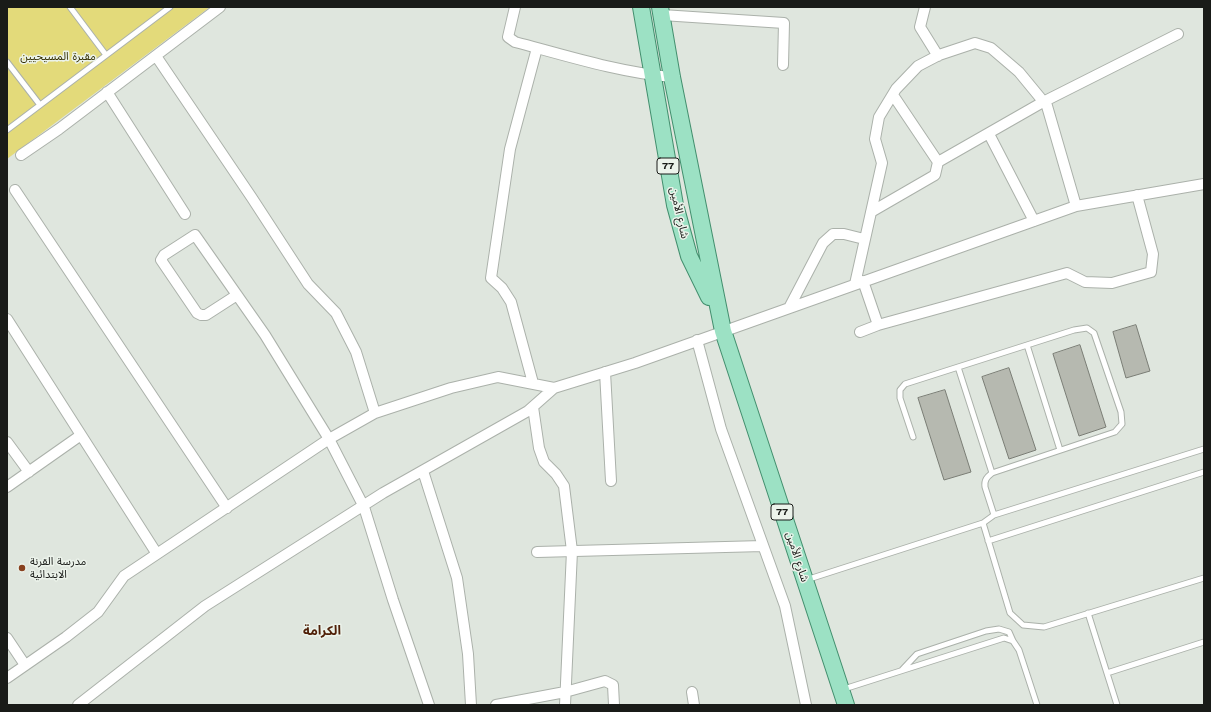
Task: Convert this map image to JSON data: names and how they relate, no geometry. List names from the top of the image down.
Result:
{
  "streets": {
    "main road": ["77", "شارع الأمين"]
  },
  "districts": ["الكرامة"],
  "parks": ["مقبرة المسيحيين"],
  "places": ["مدرسة القرنة الابتدائية"]
}
